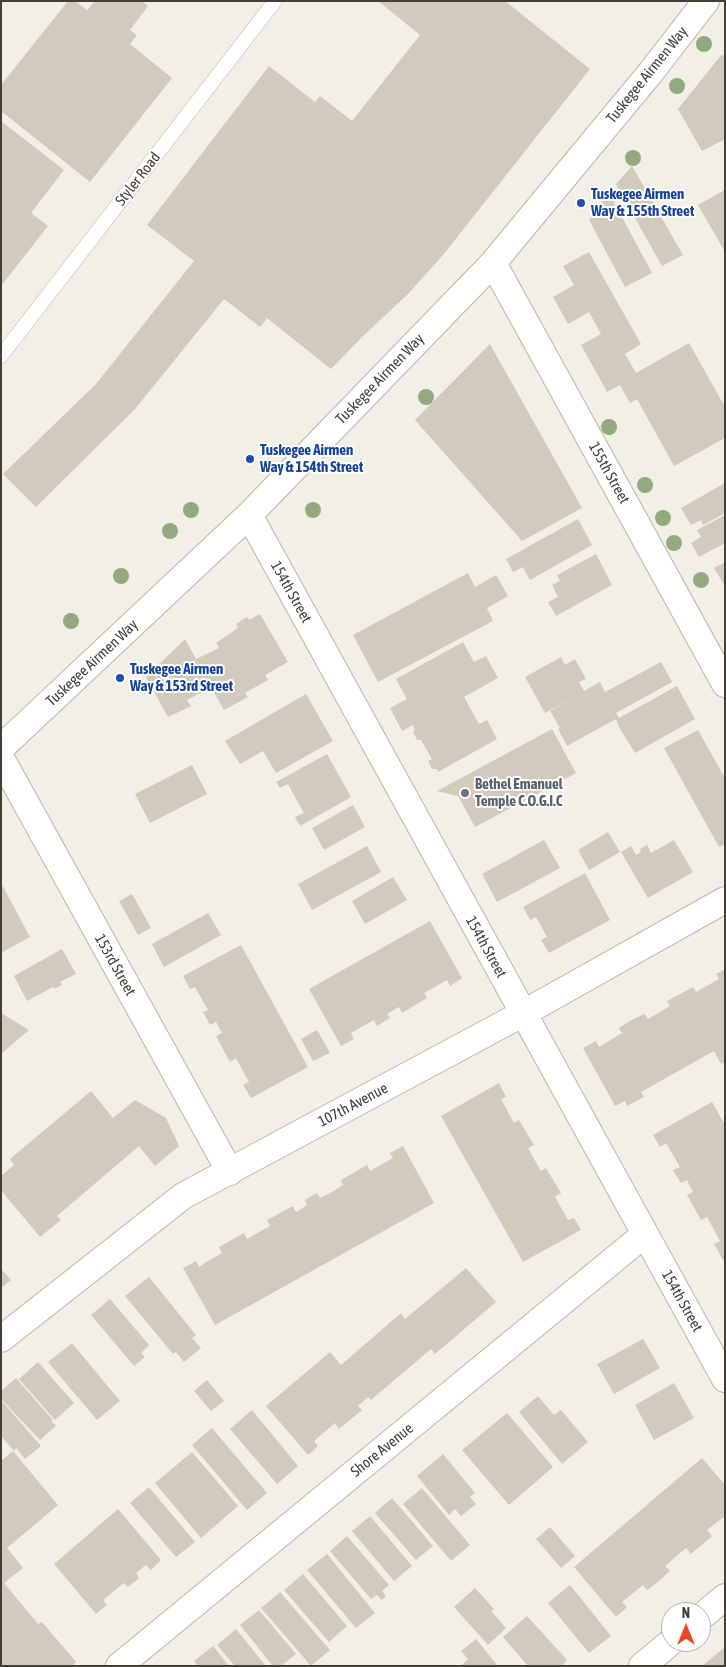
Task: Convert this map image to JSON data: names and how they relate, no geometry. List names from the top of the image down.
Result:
{
  "streets": {
    "street": [
      "Tuskegee Airmen Way",
      "155th Street",
      "154th Street",
      "153rd Street",
      "107th Avenue",
      "Shore Avenue"
    ],
    "lane": ["Styler Road"]
  },
  "crossings": [
    ["Tuskegee Airmen Way", "155th Street"],
    ["Tuskegee Airmen Way", "154th Street"],
    ["154th Street", "107th Avenue"],
    ["154th Street", "Shore Avenue"],
    ["153rd Street", "107th Avenue"]
  ],
  "places": [
    "Tuskegee Airmen Way & 155th Street",
    "Tuskegee Airmen Way & 154th Street",
    "Tuskegee Airmen Way & 153rd Street",
    "Bethel Emanuel Temple C.O.G.I.C"
  ],
  "north": "top"
}
